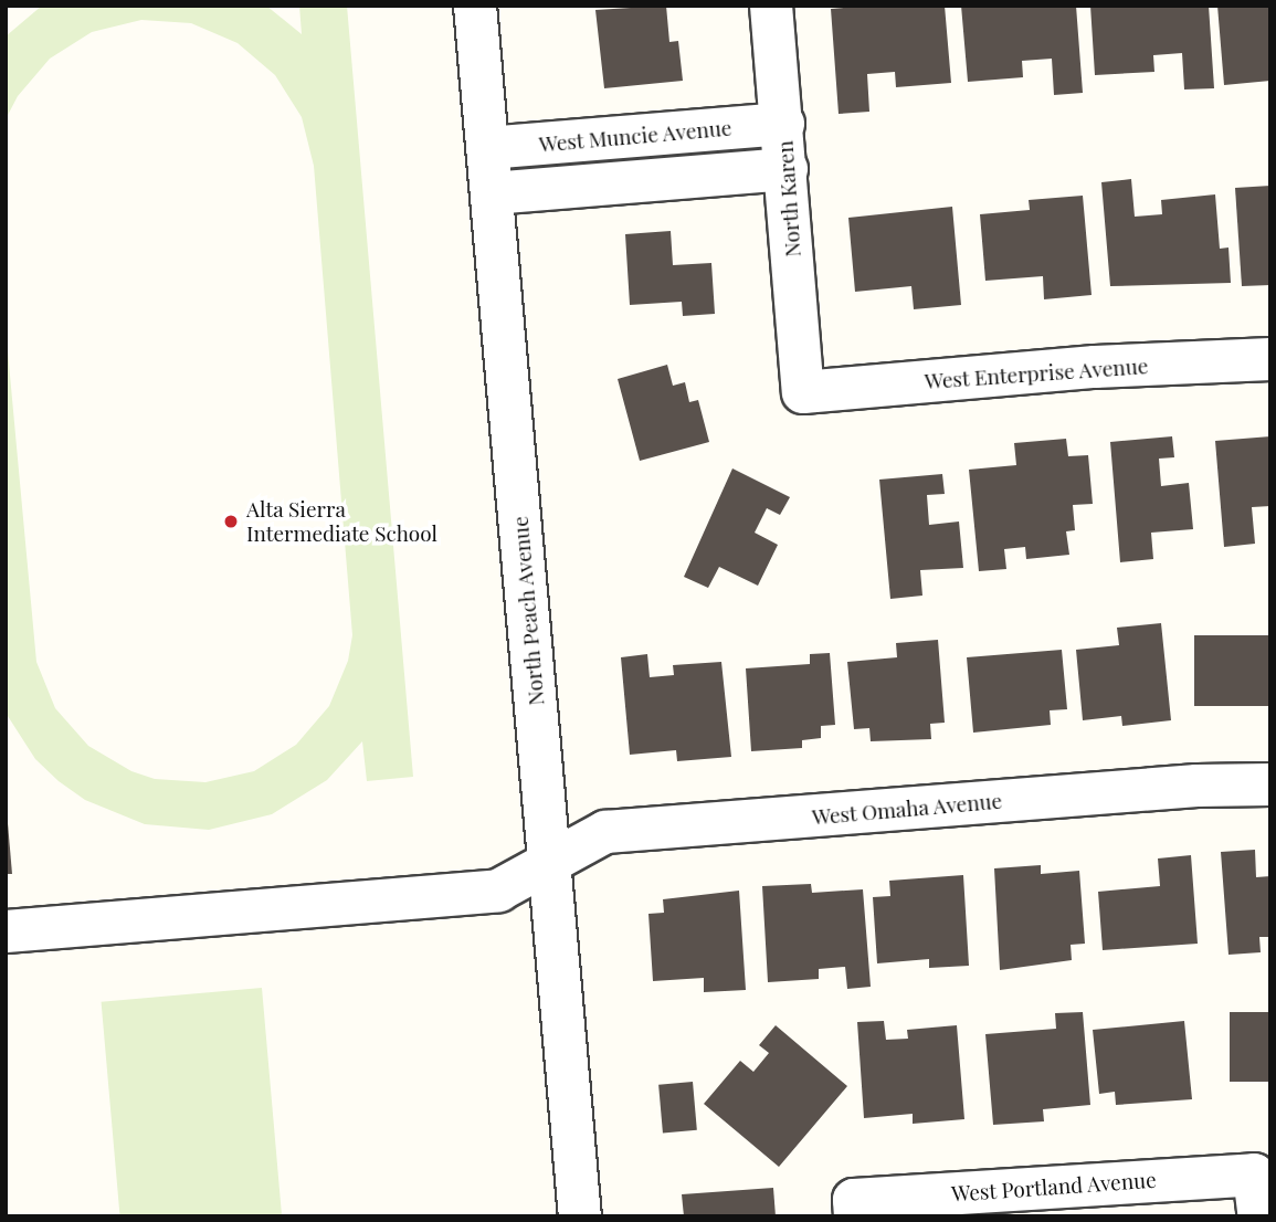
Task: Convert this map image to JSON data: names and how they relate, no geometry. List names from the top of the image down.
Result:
{
  "streets": {
    "street": [
      "West Muncie Avenue",
      "North Karen",
      "West Enterprise Avenue",
      "North Peach Avenue",
      "West Omaha Avenue",
      "West Portland Avenue"
    ]
  },
  "crossings": [
    ["West Muncie Avenue", "North Karen"],
    ["West Muncie Avenue", "North Peach Avenue"],
    ["North Karen", "West Enterprise Avenue"],
    ["North Peach Avenue", "West Omaha Avenue"]
  ],
  "places": ["Alta Sierra Intermediate School"]
}
